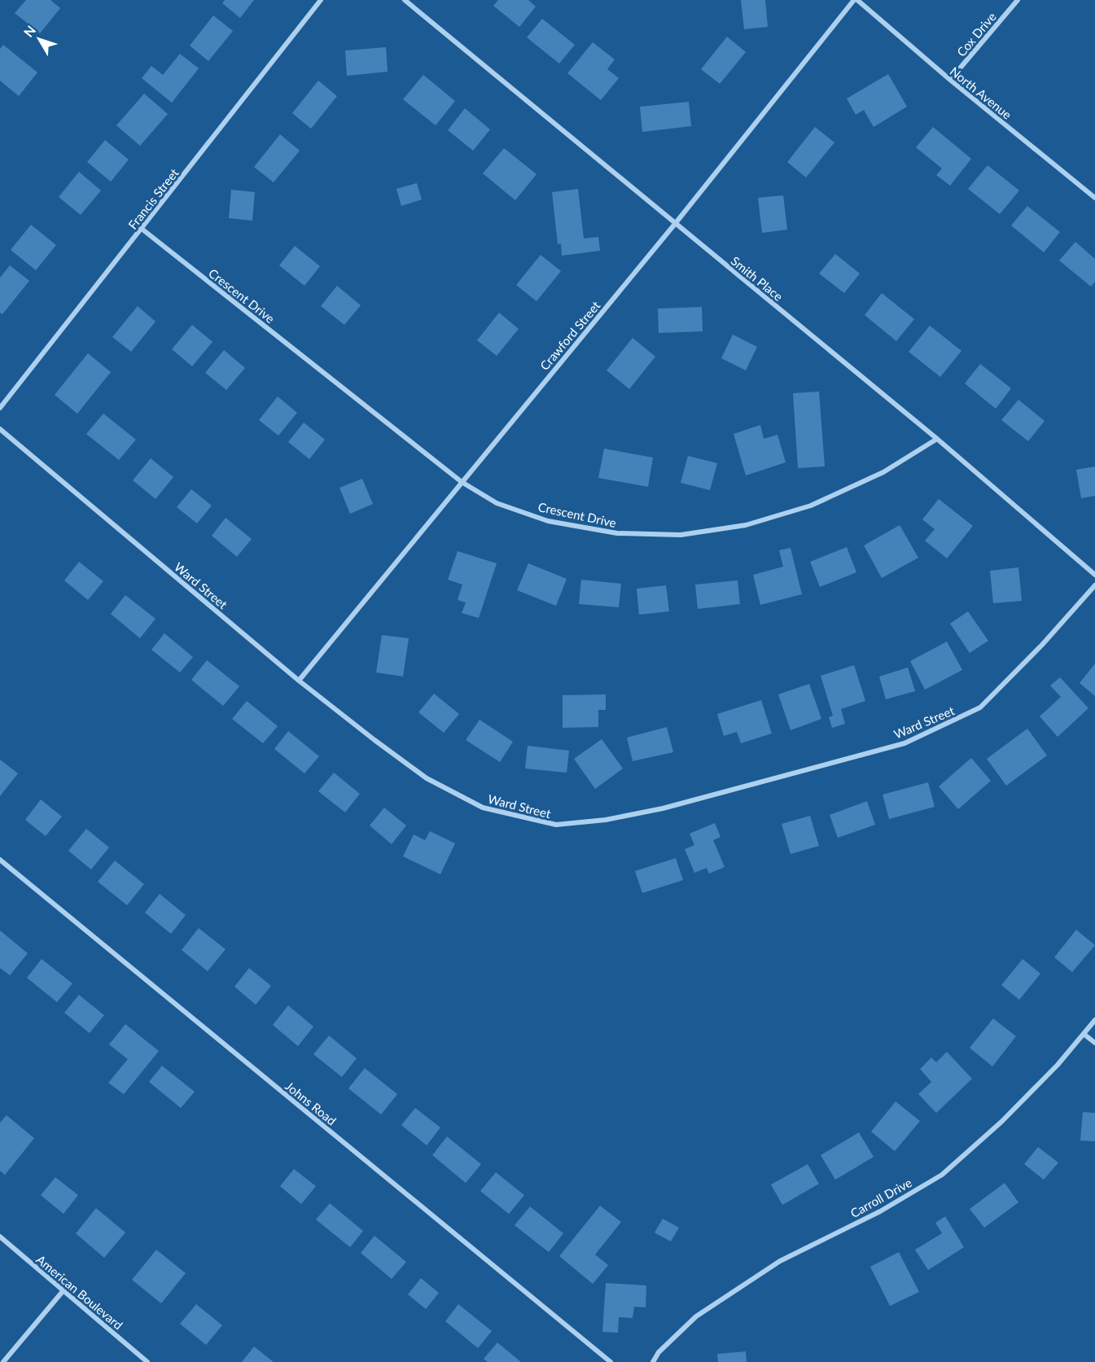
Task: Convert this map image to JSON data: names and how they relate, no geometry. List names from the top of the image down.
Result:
{
  "streets": {
    "street": [
      "Cox Drive",
      "North Avenue",
      "Francis Street",
      "Smith Place",
      "Crescent Drive",
      "Crawford Street",
      "Ward Street",
      "Johns Road",
      "Carroll Drive",
      "American Boulevard"
    ]
  },
  "crossings": [
    ["Cox Drive", "North Avenue"],
    ["North Avenue", "Crawford Street"],
    ["Francis Street", "Crescent Drive"],
    ["Smith Place", "Crescent Drive"],
    ["Smith Place", "Crawford Street"],
    ["Crescent Drive", "Crawford Street"],
    ["Crawford Street", "Ward Street"]
  ],
  "north": "top left"
}
